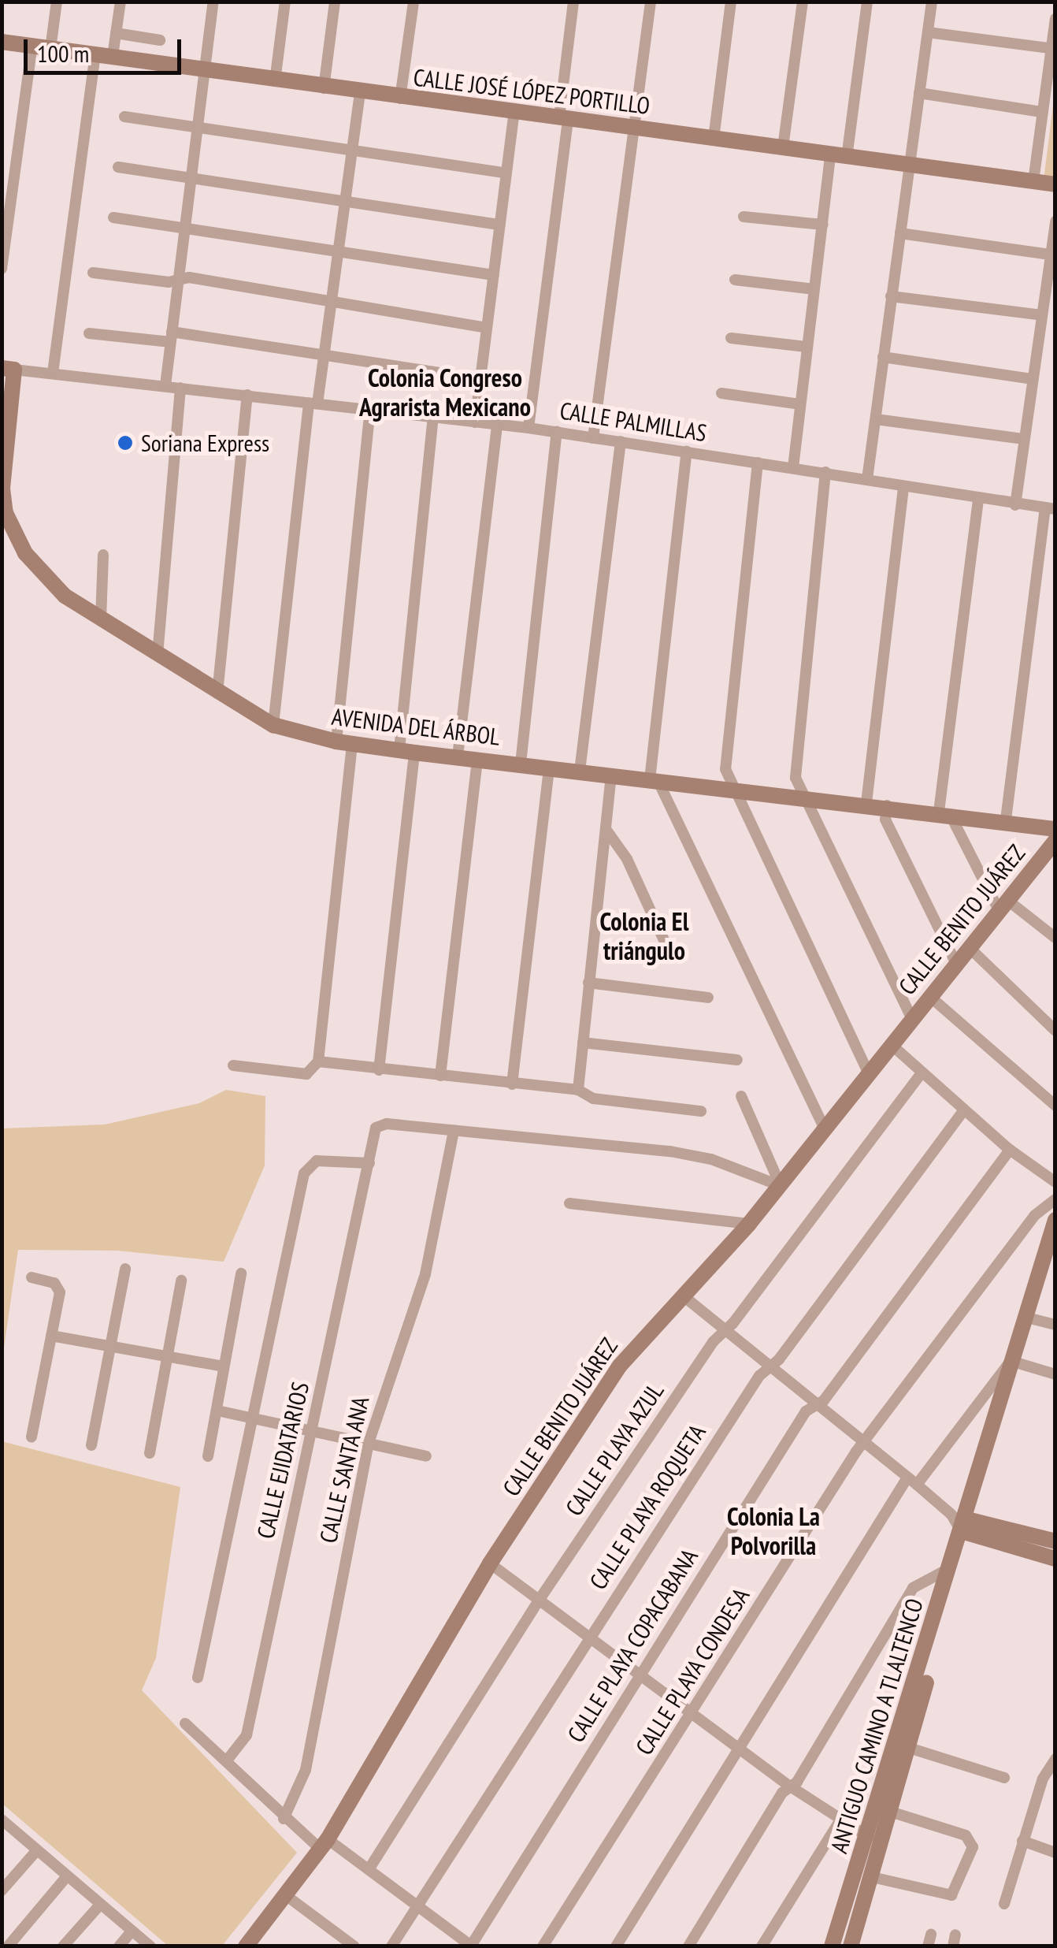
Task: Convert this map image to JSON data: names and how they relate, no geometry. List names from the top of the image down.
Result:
{
  "streets": {
    "street": [
      "CALLE JOSÉ LÓPEZ PORTILLO",
      "CALLE PALMILLAS",
      "AVENIDA DEL ÁRBOL",
      "CALLE BENITO JUÁREZ",
      "CALLE PLAYA AZUL",
      "CALLE EJIDATARIOS",
      "CALLE SANTA ANA",
      "CALLE PLAYA ROQUETA",
      "CALLE PLAYA COPACABANA",
      "CALLE PLAYA CONDESA",
      "ANTIGUO CAMINO A TLALTENCO"
    ]
  },
  "crossings": [
    ["CALLE PALMILLAS", "AVENIDA DEL ÁRBOL"],
    ["CALLE EJIDATARIOS", "CALLE SANTA ANA"]
  ],
  "districts": ["Colonia Congreso Agrarista Mexicano", "Colonia El triángulo", "Colonia La Polvorilla"],
  "places": ["Soriana Express"],
  "scale_bar": "100 m"
}
